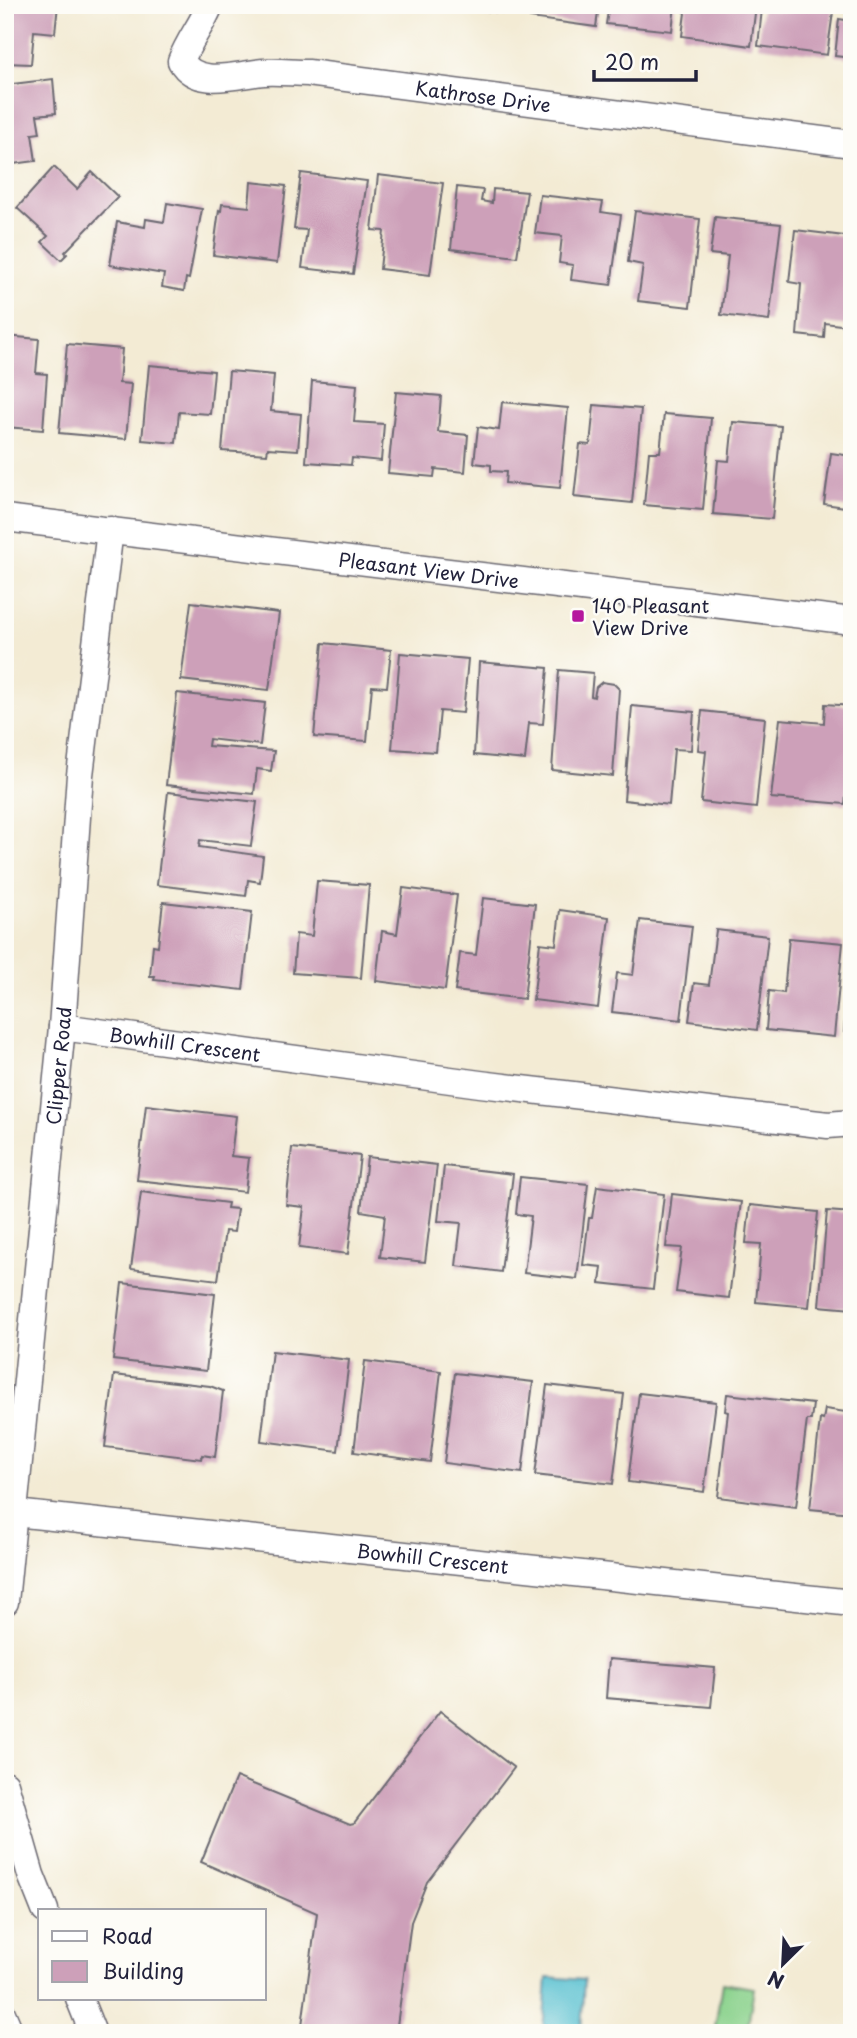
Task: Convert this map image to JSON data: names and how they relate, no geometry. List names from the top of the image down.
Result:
{
  "streets": {
    "street": [
      "Kathrose Drive",
      "Pleasant View Drive",
      "Bowhill Crescent",
      "Clipper Road"
    ]
  },
  "crossings": [
    ["Pleasant View Drive", "Clipper Road"],
    ["Bowhill Crescent", "Clipper Road"]
  ],
  "places": {
    "transit": ["140 Pleasant View Drive"]
  },
  "legend": ["Road", "Building"],
  "scale_bar": "20 m",
  "north": "bottom left"
}
